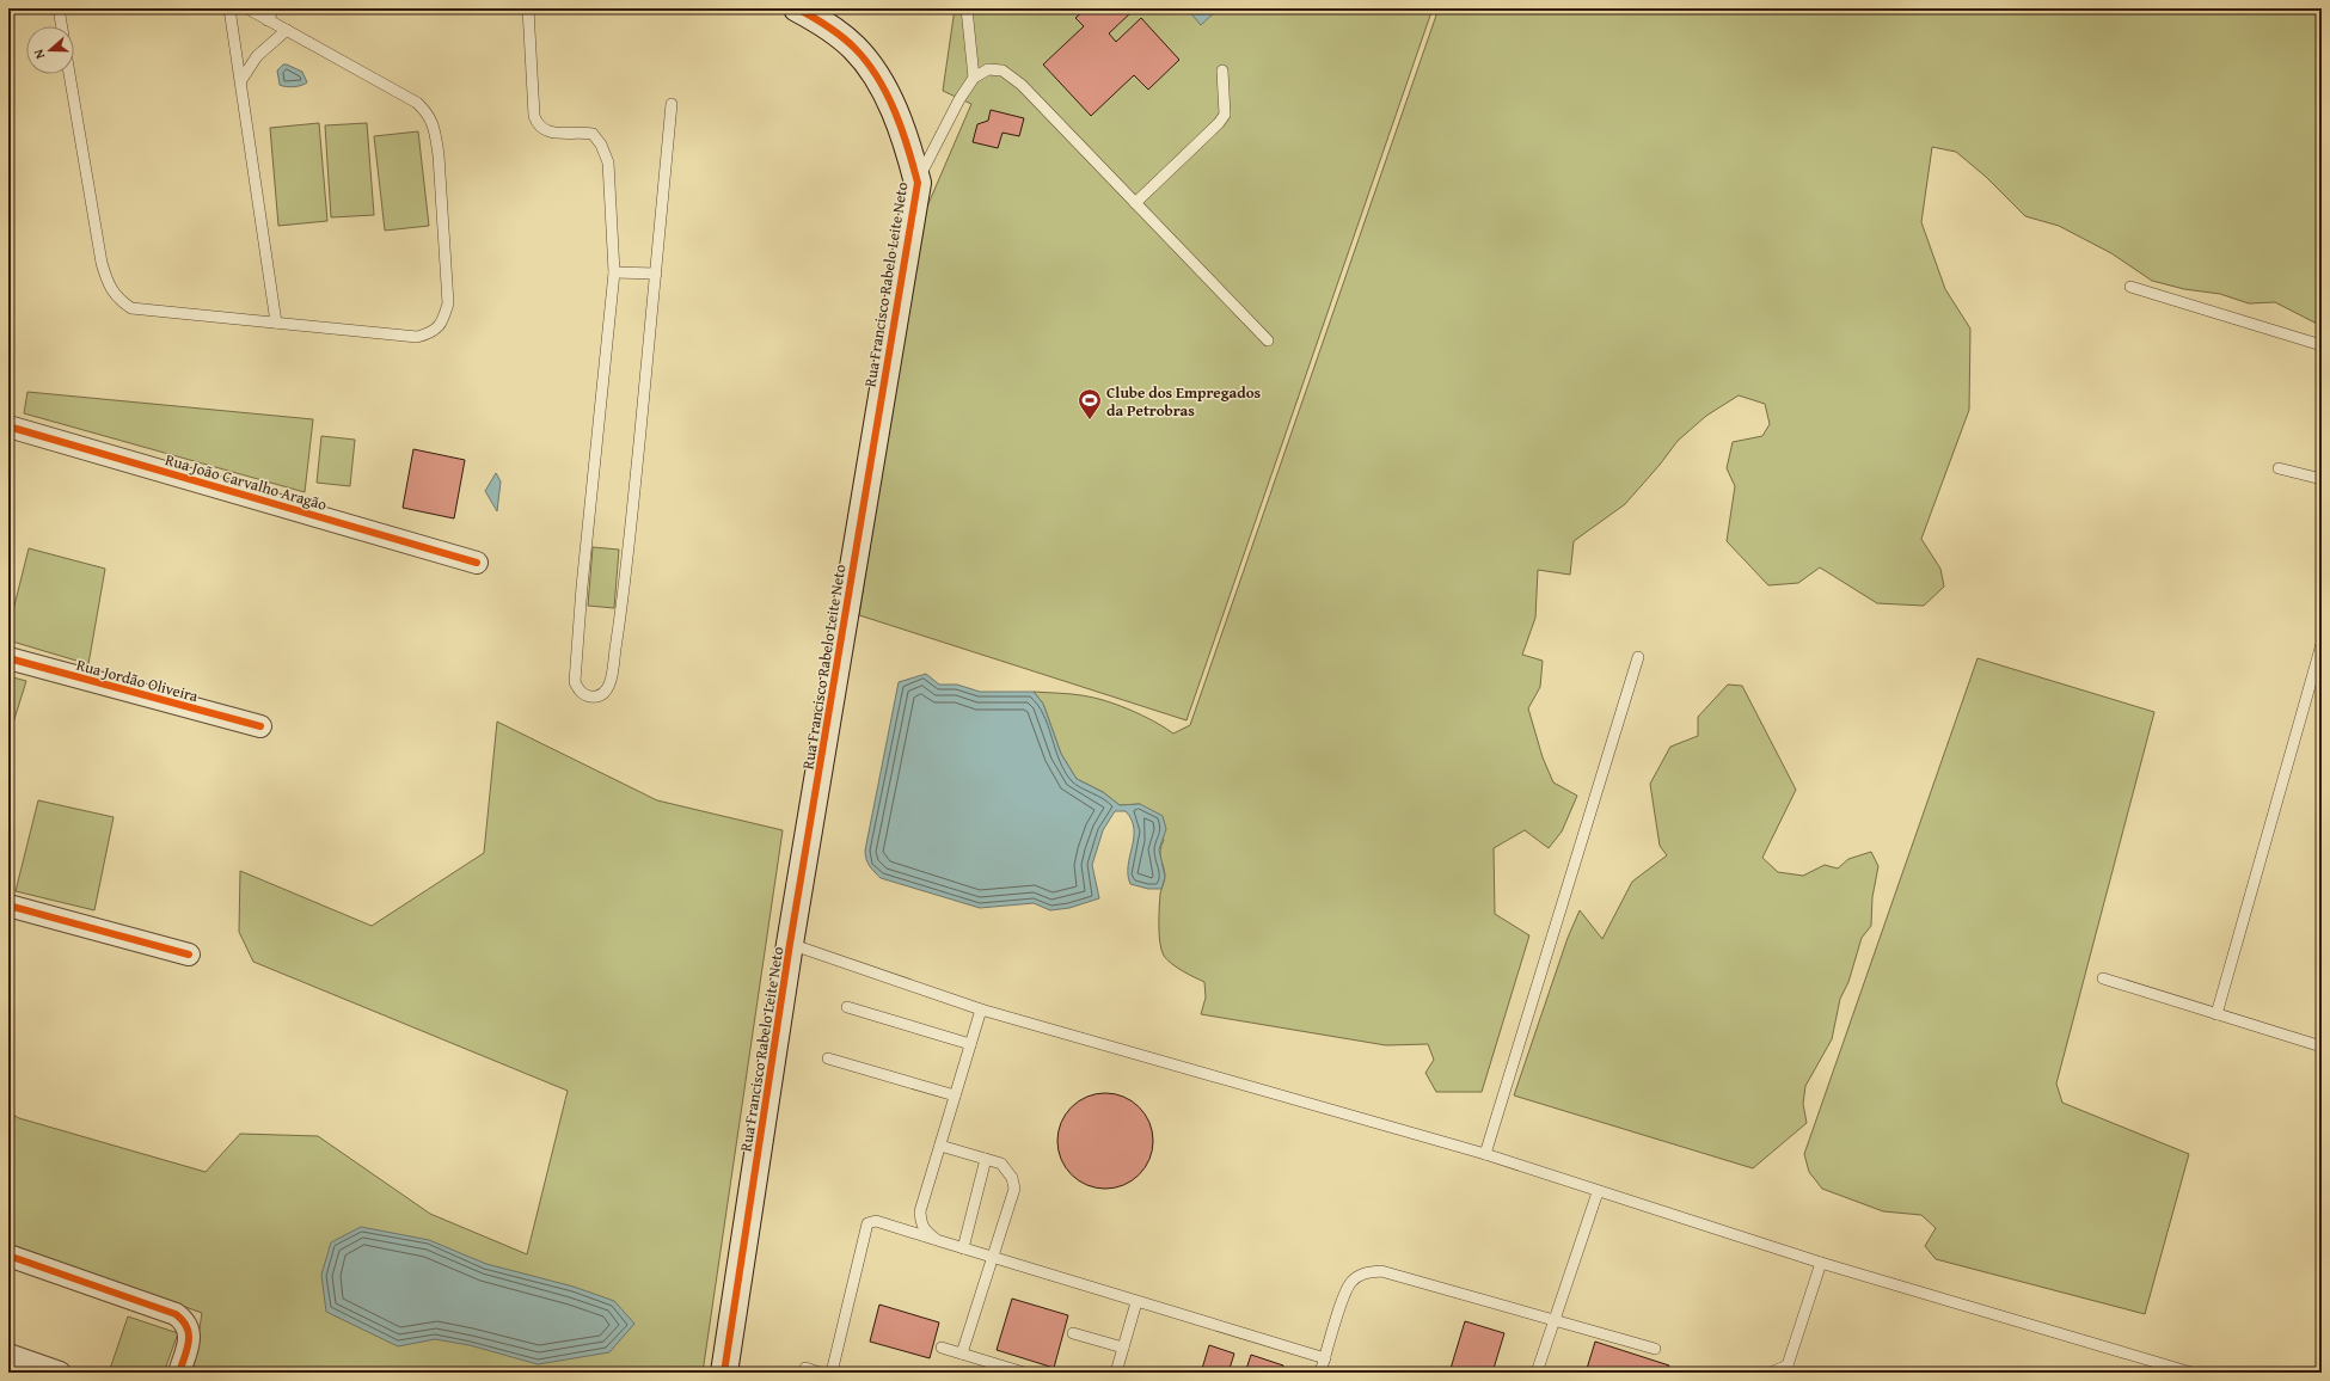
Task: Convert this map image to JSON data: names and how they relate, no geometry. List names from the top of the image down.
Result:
{
  "streets": {
    "street": ["Rua Francisco Rabelo Leite Neto", "Rua João Carvalho Aragão", "Rua Jordão Oliveira"]
  },
  "places": {
    "sports": ["Clube dos Empregados da Petrobras"]
  },
  "north": "left"
}
